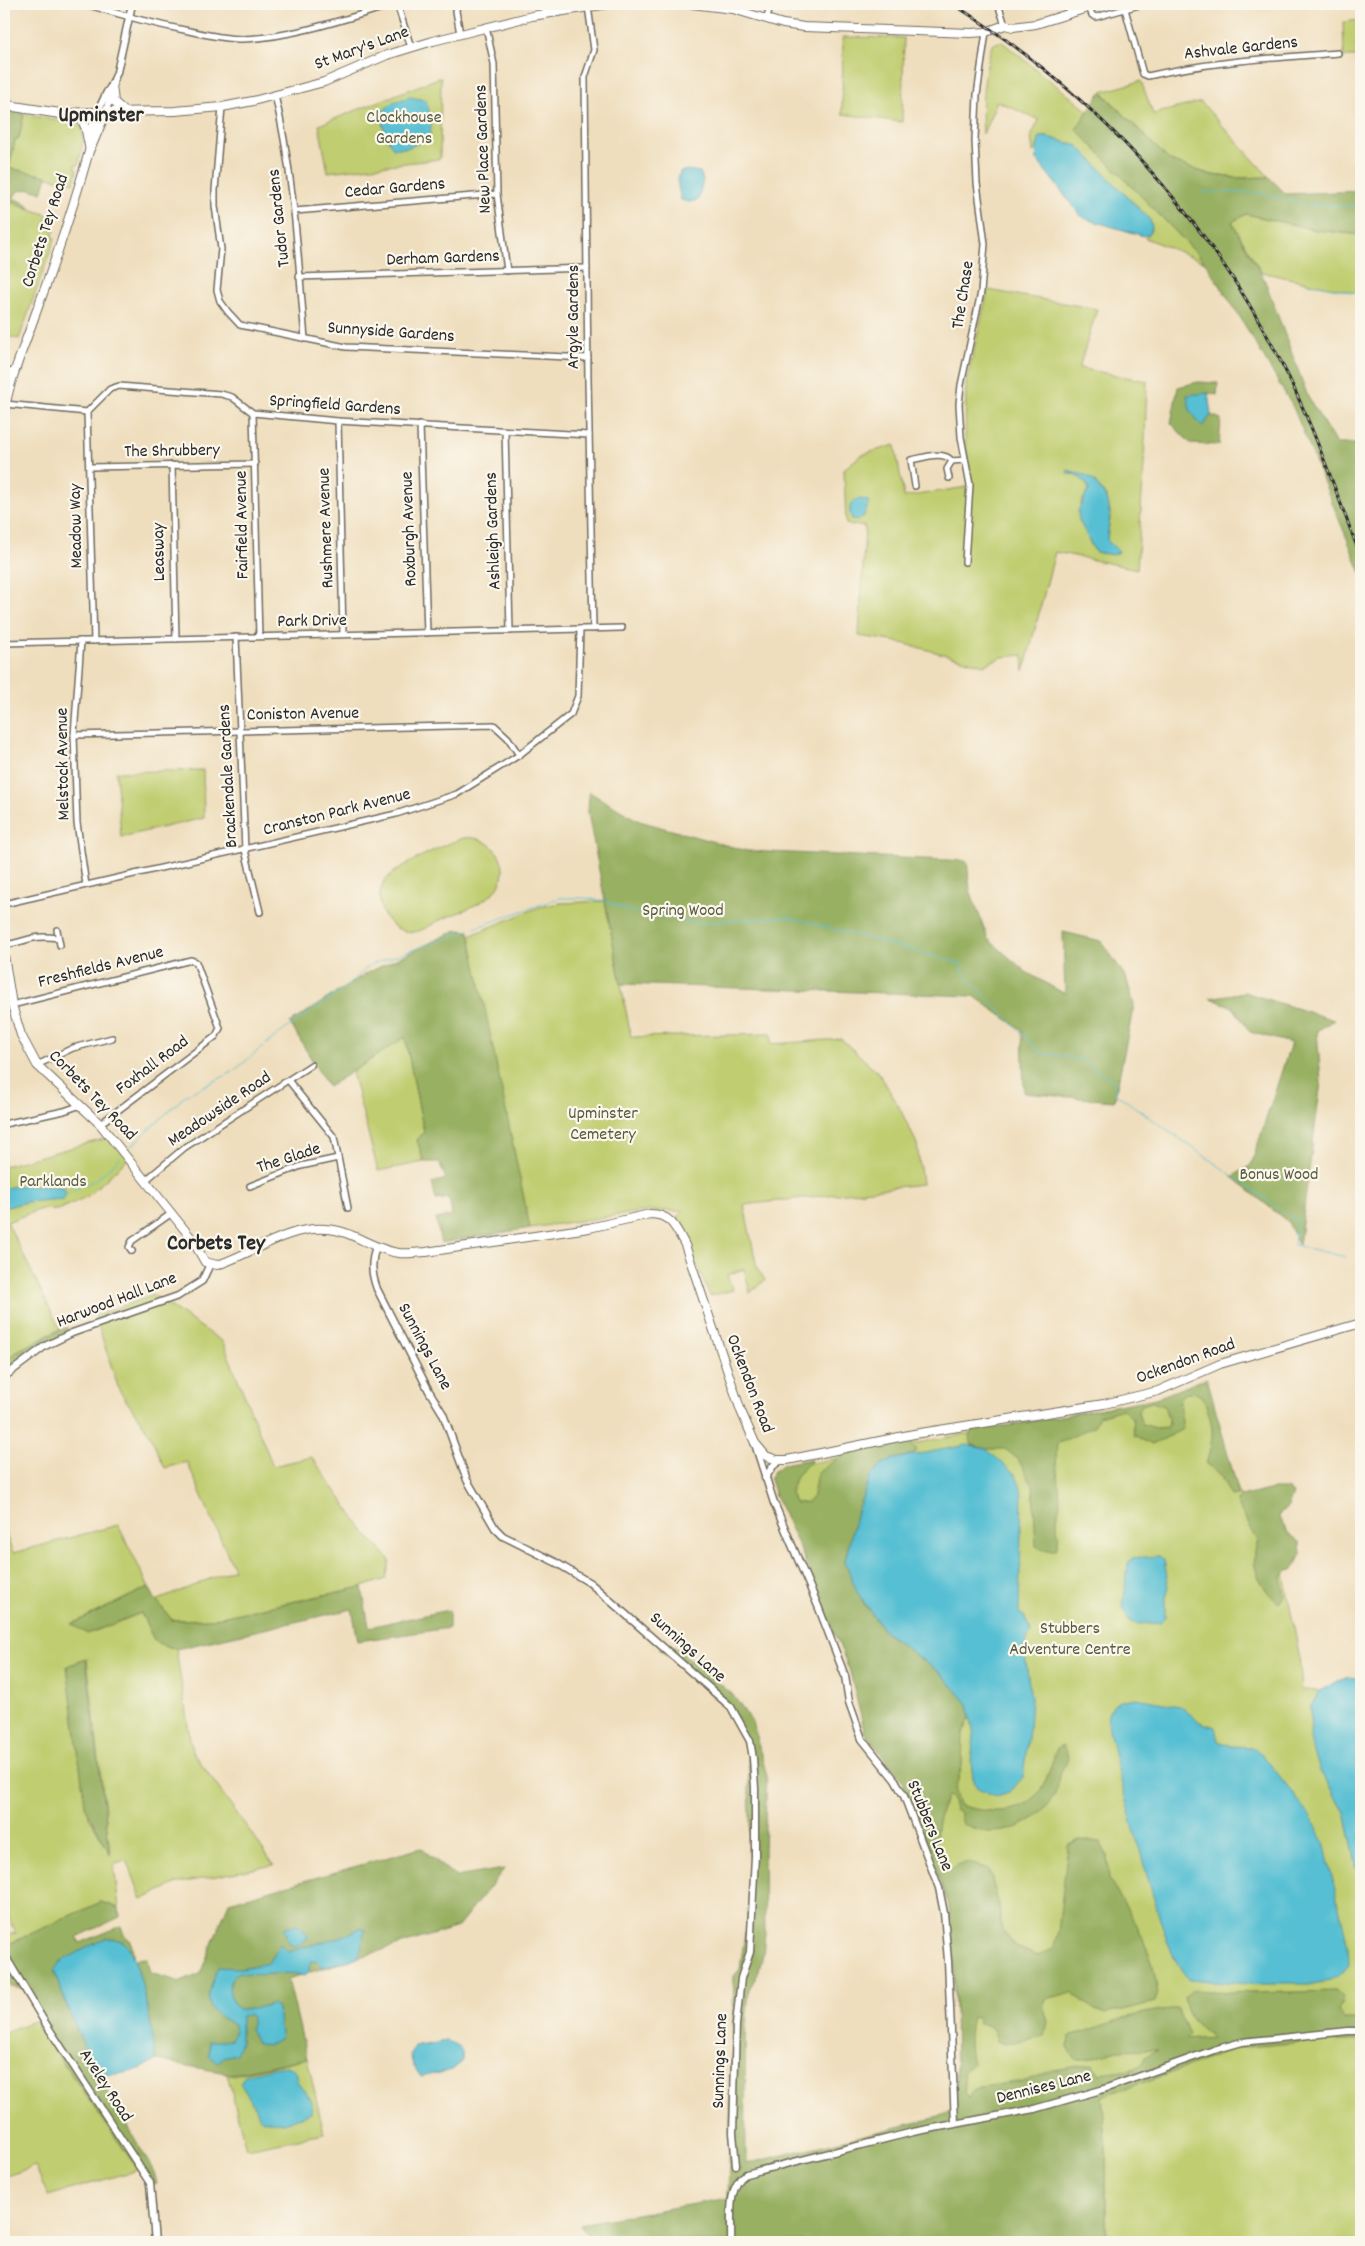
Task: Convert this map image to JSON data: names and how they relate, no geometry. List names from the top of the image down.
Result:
{
  "streets": {
    "main road": ["St Mary's Lane", "Corbets Tey Road", "Ockendon Road"],
    "street": [
      "Ashvale Gardens",
      "New Place Gardens",
      "Cedar Gardens",
      "Tudor Gardens",
      "Derham Gardens",
      "The Chase",
      "Argyle Gardens",
      "Sunnyside Gardens",
      "Springfield Gardens",
      "The Shrubbery",
      "Fairfield Avenue",
      "Meadow Way",
      "Rushmere Avenue",
      "Roxburgh Avenue",
      "Ashleigh Gardens",
      "Leasway",
      "Park Drive",
      "Coniston Avenue",
      "Melstock Avenue",
      "Brackendale Gardens",
      "Cranston Park Avenue",
      "Freshfields Avenue",
      "Foxhall Road",
      "Meadowside Road",
      "The Glade",
      "Harwood Hall Lane",
      "Sunnings Lane",
      "Stubbers Lane",
      "Aveley Road",
      "Dennises Lane"
    ]
  },
  "crossings": [
    ["St Mary's Lane", "New Place Gardens"],
    ["St Mary's Lane", "Tudor Gardens"],
    ["St Mary's Lane", "Corbets Tey Road"],
    ["St Mary's Lane", "Argyle Gardens"],
    ["St Mary's Lane", "Sunnyside Gardens"],
    ["New Place Gardens", "Cedar Gardens"],
    ["New Place Gardens", "Derham Gardens"],
    ["Cedar Gardens", "Tudor Gardens"],
    ["Tudor Gardens", "Derham Gardens"],
    ["Tudor Gardens", "Sunnyside Gardens"],
    ["Corbets Tey Road", "Freshfields Avenue"],
    ["Corbets Tey Road", "Foxhall Road"],
    ["Corbets Tey Road", "Meadowside Road"],
    ["Corbets Tey Road", "Harwood Hall Lane"],
    ["Corbets Tey Road", "Ockendon Road"],
    ["Derham Gardens", "Argyle Gardens"],
    ["Argyle Gardens", "Sunnyside Gardens"],
    ["Argyle Gardens", "Springfield Gardens"],
    ["Argyle Gardens", "Park Drive"],
    ["Springfield Gardens", "Fairfield Avenue"],
    ["Springfield Gardens", "Meadow Way"],
    ["Springfield Gardens", "Rushmere Avenue"],
    ["Springfield Gardens", "Roxburgh Avenue"],
    ["Springfield Gardens", "Ashleigh Gardens"],
    ["The Shrubbery", "Fairfield Avenue"],
    ["The Shrubbery", "Meadow Way"],
    ["The Shrubbery", "Leasway"],
    ["Fairfield Avenue", "Park Drive"],
    ["Meadow Way", "Park Drive"],
    ["Rushmere Avenue", "Park Drive"],
    ["Roxburgh Avenue", "Park Drive"],
    ["Ashleigh Gardens", "Park Drive"],
    ["Leasway", "Park Drive"],
    ["Park Drive", "Melstock Avenue"],
    ["Park Drive", "Brackendale Gardens"],
    ["Park Drive", "Cranston Park Avenue"],
    ["Coniston Avenue", "Melstock Avenue"],
    ["Coniston Avenue", "Brackendale Gardens"],
    ["Coniston Avenue", "Cranston Park Avenue"],
    ["Melstock Avenue", "Cranston Park Avenue"],
    ["Brackendale Gardens", "Cranston Park Avenue"],
    ["Freshfields Avenue", "Foxhall Road"],
    ["Harwood Hall Lane", "Ockendon Road"],
    ["Sunnings Lane", "Ockendon Road"],
    ["Ockendon Road", "Stubbers Lane"],
    ["Stubbers Lane", "Dennises Lane"]
  ],
  "districts": ["Upminster", "Corbets Tey"],
  "parks": [
    "Clockhouse Gardens",
    "Spring Wood",
    "Upminster Cemetery",
    "Bonus Wood",
    "Parklands",
    "Stubbers Adventure Centre"
  ]
}
